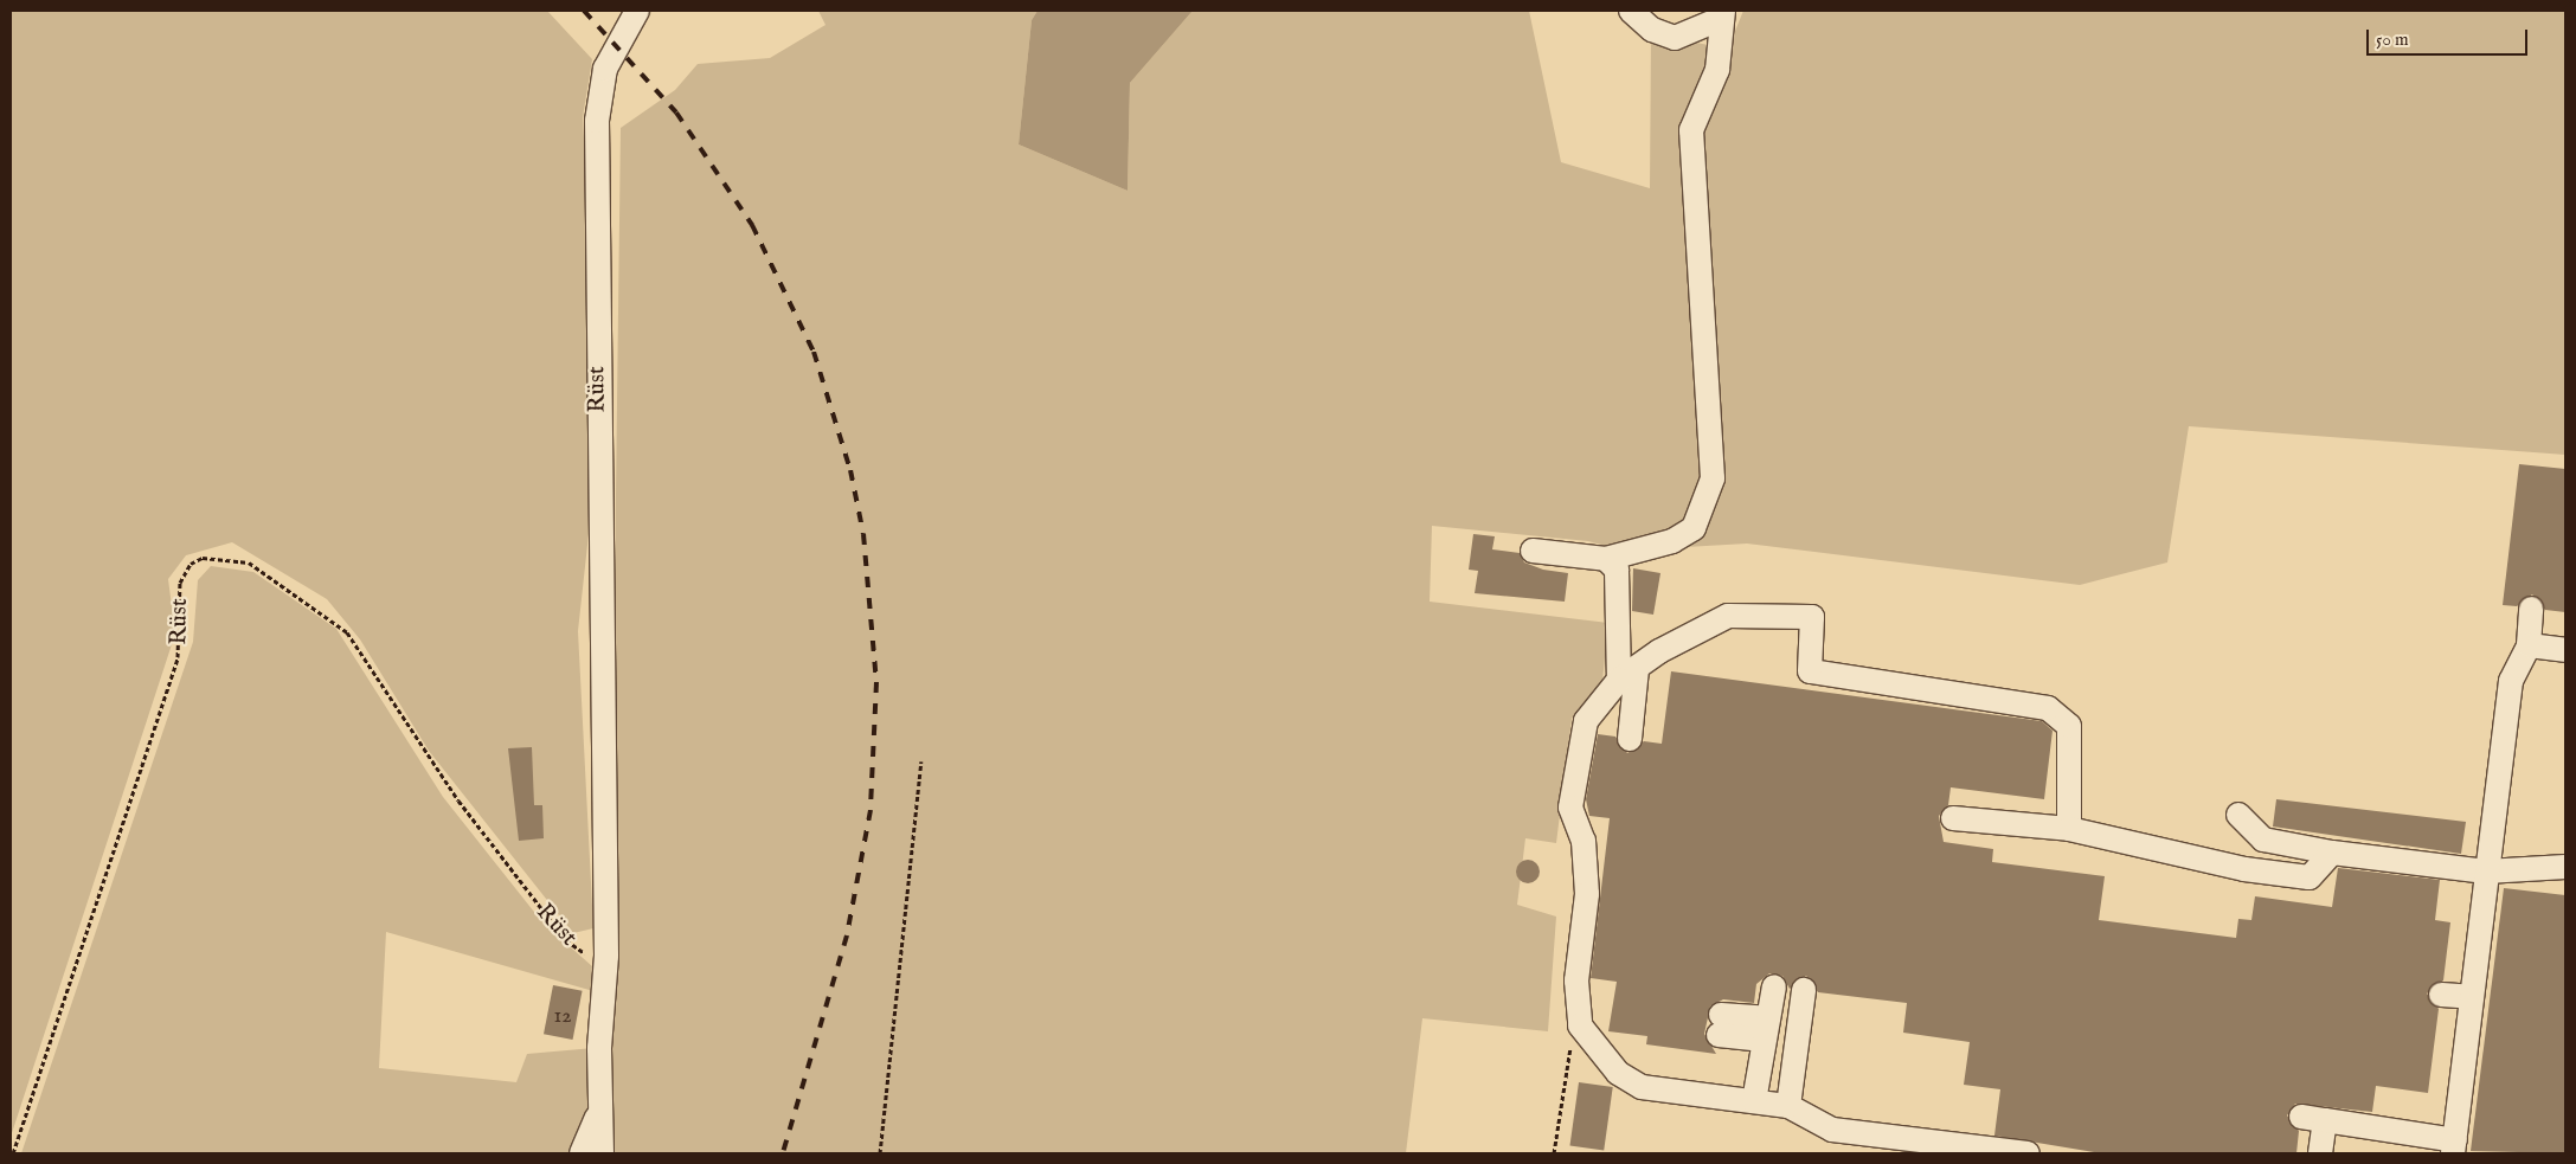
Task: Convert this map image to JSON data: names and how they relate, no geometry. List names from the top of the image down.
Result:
{
  "streets": {
    "street": ["Rüst"]
  },
  "house_numbers": ["12"],
  "scale_bar": "50 m"
}
